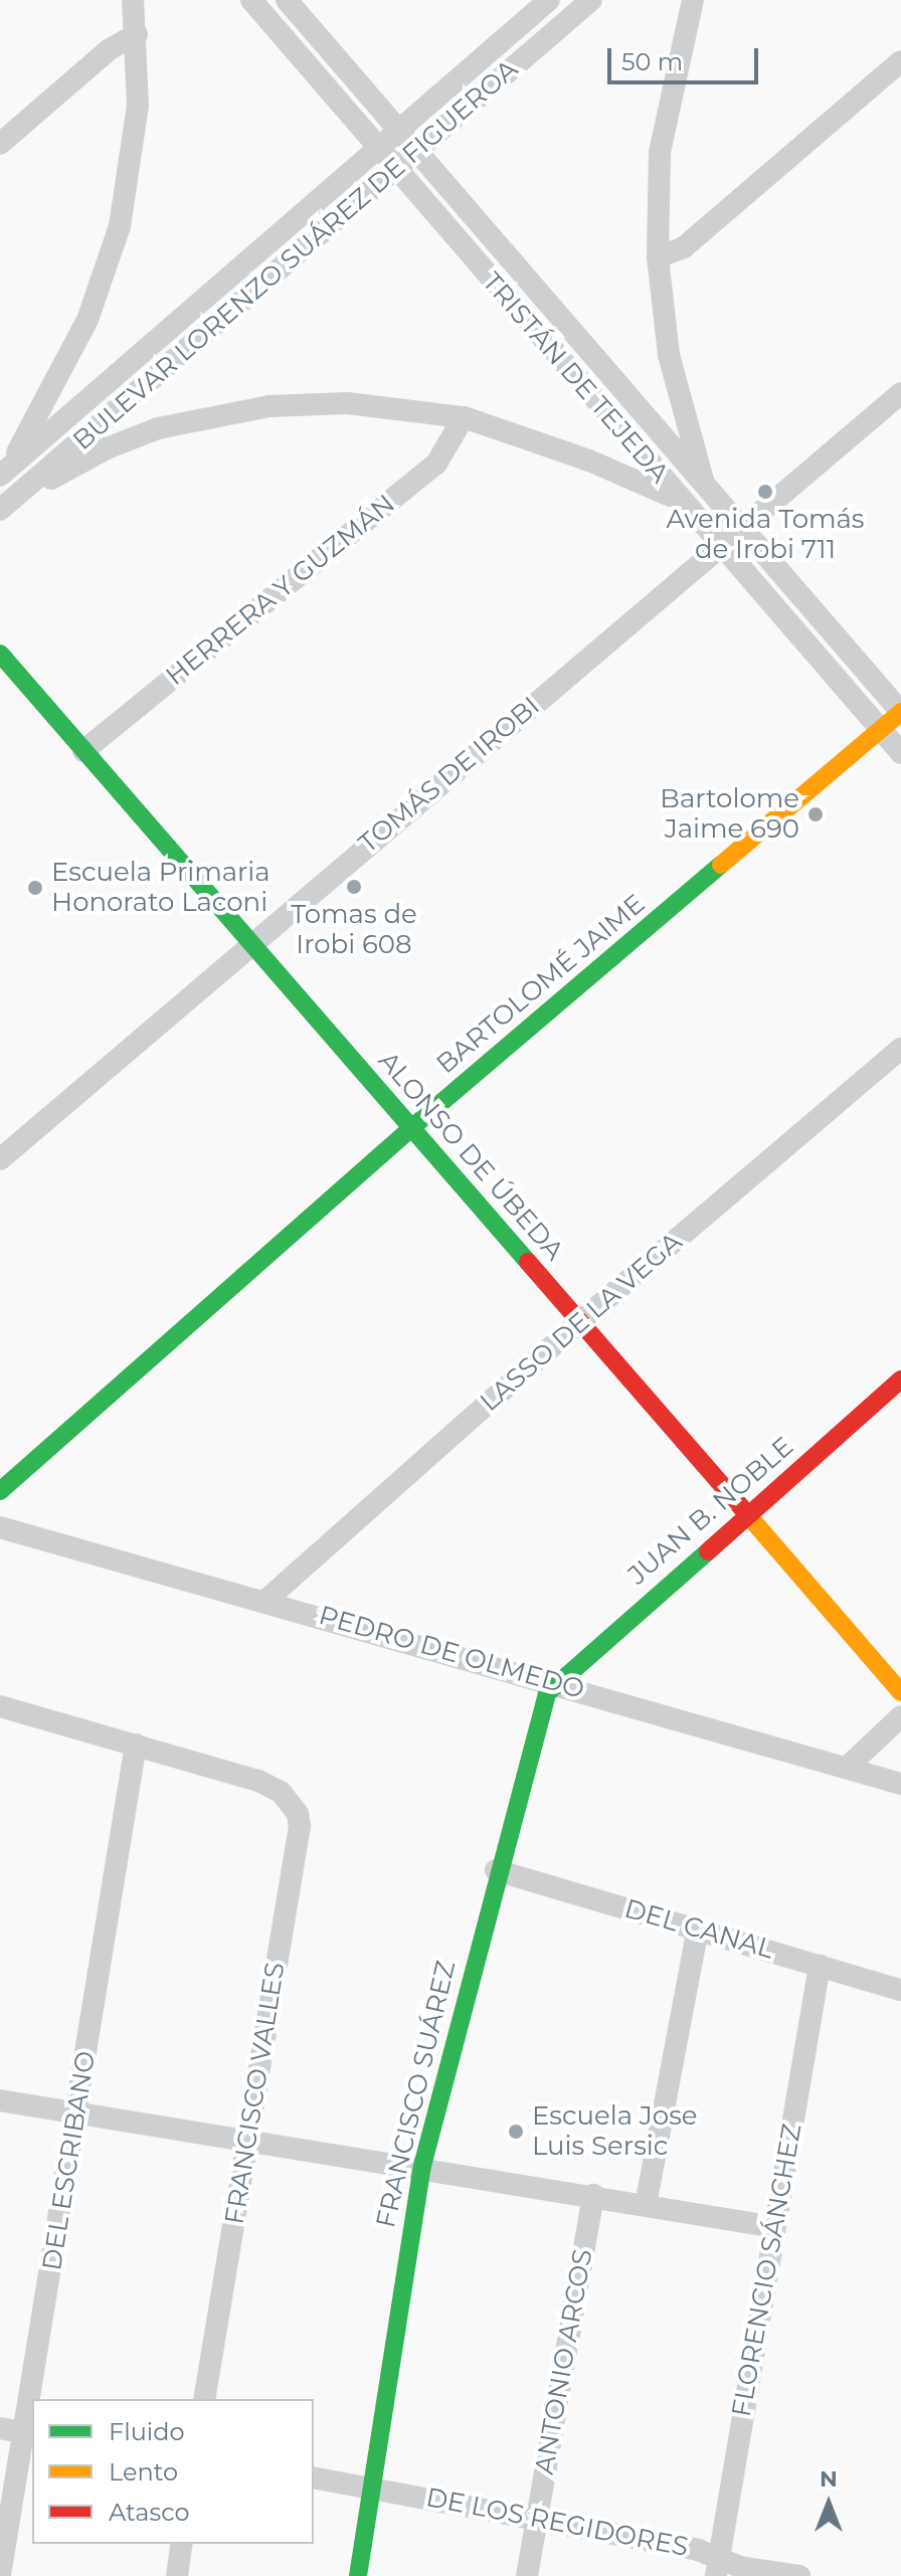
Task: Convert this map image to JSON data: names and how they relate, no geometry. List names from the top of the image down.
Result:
{
  "streets": {
    "street": [
      "BULEVAR LORENZO SUÁREZ DE FIGUEROA",
      "TRISTÁN DE TEJEDA",
      "HERRERA Y GUZMÁN",
      "TOMÁS DE IROBI",
      "BARTOLOMÉ JAIME",
      "ALONSO DE ÚBEDA",
      "LASSO DE LA VEGA",
      "JUAN B. NOBLE",
      "PEDRO DE OLMEDO",
      "DEL CANAL",
      "FRANCISCO VALLES",
      "FRANCISCO SUÁREZ",
      "DEL ESCRIBANO",
      "FLORENCIO SÁNCHEZ",
      "ANTONIO ARCOS",
      "DE LOS REGIDORES"
    ]
  },
  "crossings": [
    ["BULEVAR LORENZO SUÁREZ DE FIGUEROA", "TRISTÁN DE TEJEDA"],
    ["TRISTÁN DE TEJEDA", "TOMÁS DE IROBI"],
    ["TRISTÁN DE TEJEDA", "BARTOLOMÉ JAIME"],
    ["HERRERA Y GUZMÁN", "ALONSO DE ÚBEDA"],
    ["TOMÁS DE IROBI", "ALONSO DE ÚBEDA"],
    ["BARTOLOMÉ JAIME", "ALONSO DE ÚBEDA"],
    ["ALONSO DE ÚBEDA", "LASSO DE LA VEGA"],
    ["ALONSO DE ÚBEDA", "JUAN B. NOBLE"],
    ["LASSO DE LA VEGA", "PEDRO DE OLMEDO"],
    ["JUAN B. NOBLE", "PEDRO DE OLMEDO"],
    ["JUAN B. NOBLE", "FRANCISCO SUÁREZ"],
    ["PEDRO DE OLMEDO", "FRANCISCO SUÁREZ"],
    ["DEL CANAL", "FRANCISCO SUÁREZ"],
    ["DEL CANAL", "FLORENCIO SÁNCHEZ"],
    ["FRANCISCO VALLES", "DEL ESCRIBANO"],
    ["FRANCISCO SUÁREZ", "DE LOS REGIDORES"],
    ["FLORENCIO SÁNCHEZ", "DE LOS REGIDORES"],
    ["ANTONIO ARCOS", "DE LOS REGIDORES"]
  ],
  "places": [
    "Avenida Tomás de Irobi 711",
    "Bartolome Jaime 690",
    "Tomas de Irobi 608",
    "Escuela Primaria Honorato Laconi",
    "Escuela Jose Luis Sersic"
  ],
  "legend": ["Fluido", "Lento", "Atasco"],
  "scale_bar": "50 m",
  "north": "top"
}
